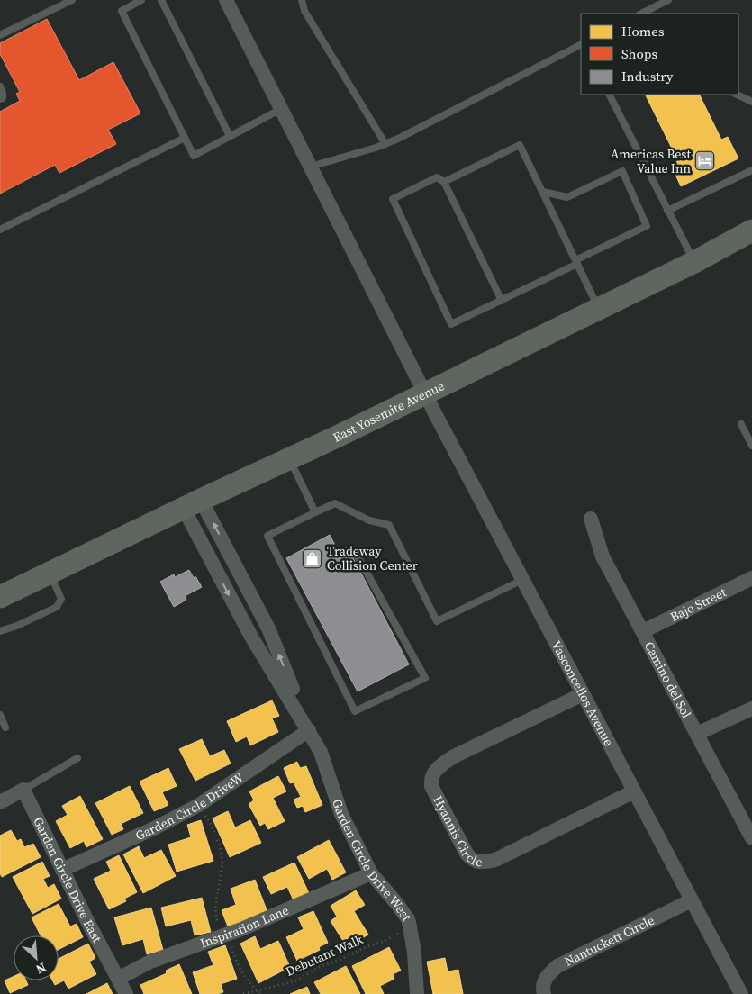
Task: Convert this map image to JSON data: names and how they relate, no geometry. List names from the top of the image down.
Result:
{
  "streets": {
    "main road": ["East Yosemite Avenue"],
    "street": [
      "Bajo Street",
      "Camino del Sol",
      "Vasconcellos Avenue",
      "Garden Circle DriveW",
      "Hyannis Circle",
      "Garden Circle Drive West",
      "Garden Circle Drive East",
      "Inspiration Lane",
      "Nantuckett Circle"
    ],
    "path": ["Debutant Walk"]
  },
  "crossings": [
    ["East Yosemite Avenue", "Vasconcellos Avenue"],
    ["East Yosemite Avenue", "Garden Circle Drive West"],
    ["Bajo Street", "Camino del Sol"],
    ["Vasconcellos Avenue", "Hyannis Circle"],
    ["Vasconcellos Avenue", "Nantuckett Circle"],
    ["Garden Circle DriveW", "Garden Circle Drive West"],
    ["Garden Circle DriveW", "Garden Circle Drive East"],
    ["Garden Circle Drive West", "Inspiration Lane"],
    ["Garden Circle Drive West", "Debutant Walk"],
    ["Garden Circle Drive East", "Inspiration Lane"]
  ],
  "places": {
    "hotel": ["Americas Best Value Inn"],
    "shop": ["Tradeway Collision Center"]
  },
  "legend": ["Homes", "Shops", "Industry"],
  "north": "bottom right"
}
